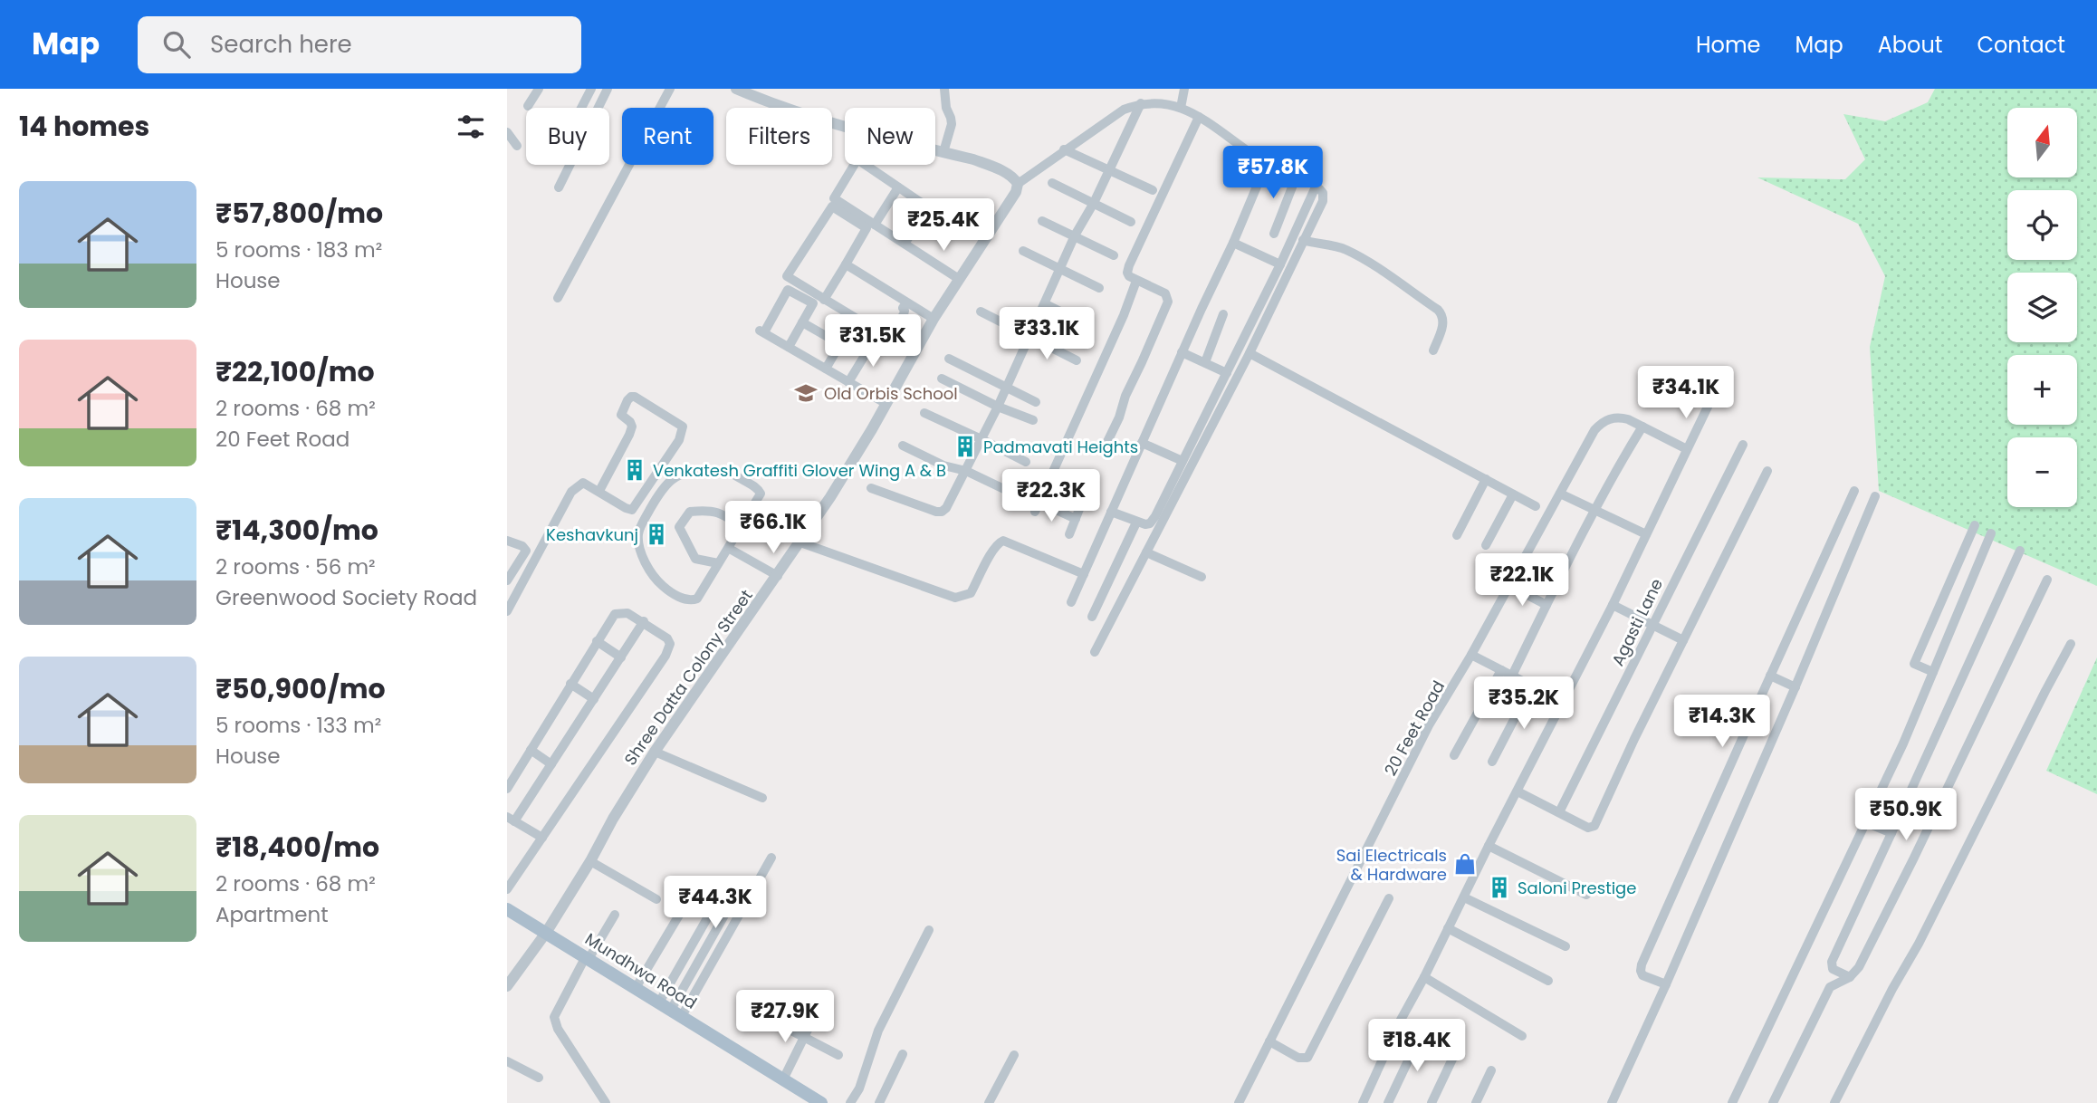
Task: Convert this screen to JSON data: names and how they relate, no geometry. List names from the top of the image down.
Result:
{
  "streets": {
    "main road": ["Mundhwa Road"],
    "street": ["Agasti Lane", "Shree Datta Colony Street", "20 Feet Road"]
  },
  "crossings": [
    ["Shree Datta Colony Street", "Mundhwa Road"]
  ],
  "places": {
    "school or university": ["Old Orbis School"],
    "building": [
      "Padmavati Heights",
      "Venkatesh Graffiti Glover Wing A & B",
      "Keshavkunj",
      "Saloni Prestige"
    ],
    "shop": ["Sai Electricals & Hardware"]
  },
  "north": "top",
  "page": {
    "header": "Map",
    "search": "Search here",
    "nav": [
      "Home",
      "Map",
      "About",
      "Contact"
    ],
    "heading": "14 homes",
    "map_buttons": ["+", "−"],
    "chip": [
      "Buy",
      "Rent",
      "Filters",
      "New"
    ],
    "price": [
      "₹57.8K",
      "₹25.4K",
      "₹33.1K",
      "₹31.5K",
      "₹34.1K",
      "₹22.3K",
      "₹66.1K",
      "₹22.1K",
      "₹35.2K",
      "₹14.3K",
      "₹50.9K",
      "₹44.3K",
      "₹27.9K",
      "₹18.4K"
    ],
    "list": [
      {
        "name": "₹57,800/mo",
        "note": "5 rooms · 183 m² · House"
      },
      {
        "name": "₹22,100/mo",
        "note": "2 rooms · 68 m² · 20 Feet Road"
      },
      {
        "name": "₹14,300/mo",
        "note": "2 rooms · 56 m² · Greenwood Society Road"
      },
      {
        "name": "₹50,900/mo",
        "note": "5 rooms · 133 m² · House"
      },
      {
        "name": "₹18,400/mo",
        "note": "2 rooms · 68 m² · Apartment"
      }
    ]
  }
}
